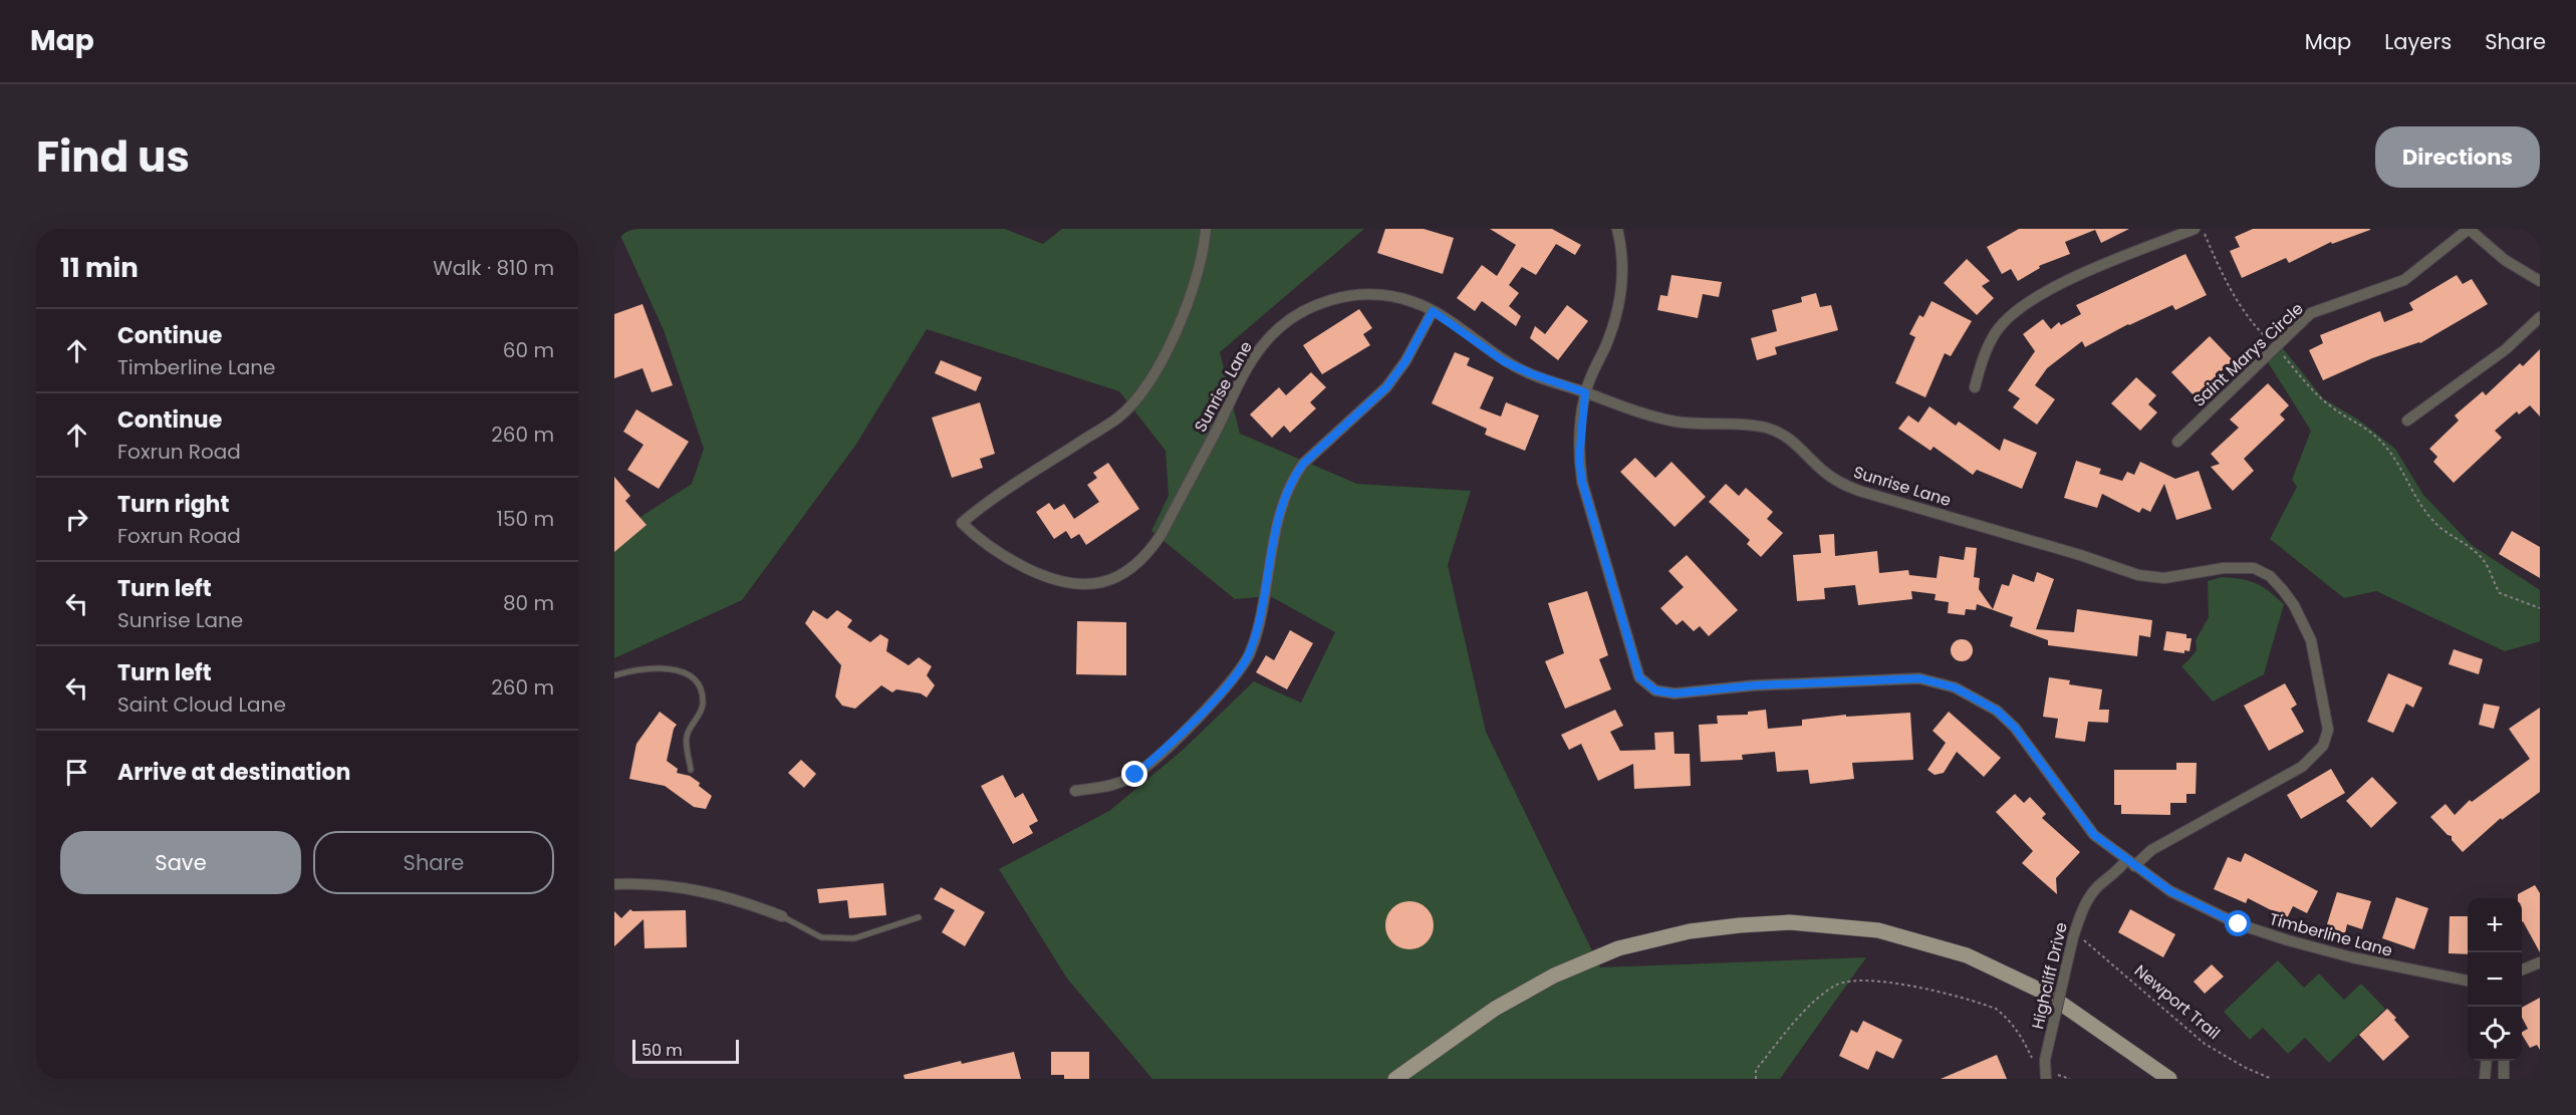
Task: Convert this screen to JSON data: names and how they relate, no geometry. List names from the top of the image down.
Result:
{
  "streets": {
    "street": [
      "Saint Marys Circle",
      "Sunrise Lane",
      "Timberline Lane",
      "Highcliff Drive"
    ],
    "path": ["Newport Trail"]
  },
  "crossings": [
    ["Sunrise Lane", "Timberline Lane"],
    ["Sunrise Lane", "Highcliff Drive"],
    ["Timberline Lane", "Highcliff Drive"],
    ["Highcliff Drive", "Newport Trail"]
  ],
  "scale_bar": "50 m",
  "page": {
    "header": "Map",
    "nav": ["Map", "Layers", "Share"],
    "title": "Find us",
    "buttons": [
      "Directions",
      ["Save", "Share"]
    ],
    "heading": ["11 min", "Walk · 810 m"],
    "list": [
      ["Continue", "Timberline Lane", "60 m"],
      ["Continue", "Foxrun Road", "260 m"],
      ["Turn right", "Foxrun Road", "150 m"],
      ["Turn left", "Sunrise Lane", "80 m"],
      ["Turn left", "Saint Cloud Lane", "260 m"],
      "Arrive at destination"
    ],
    "map_buttons": ["+", "−"],
    "scale": "50 m"
  }
}
